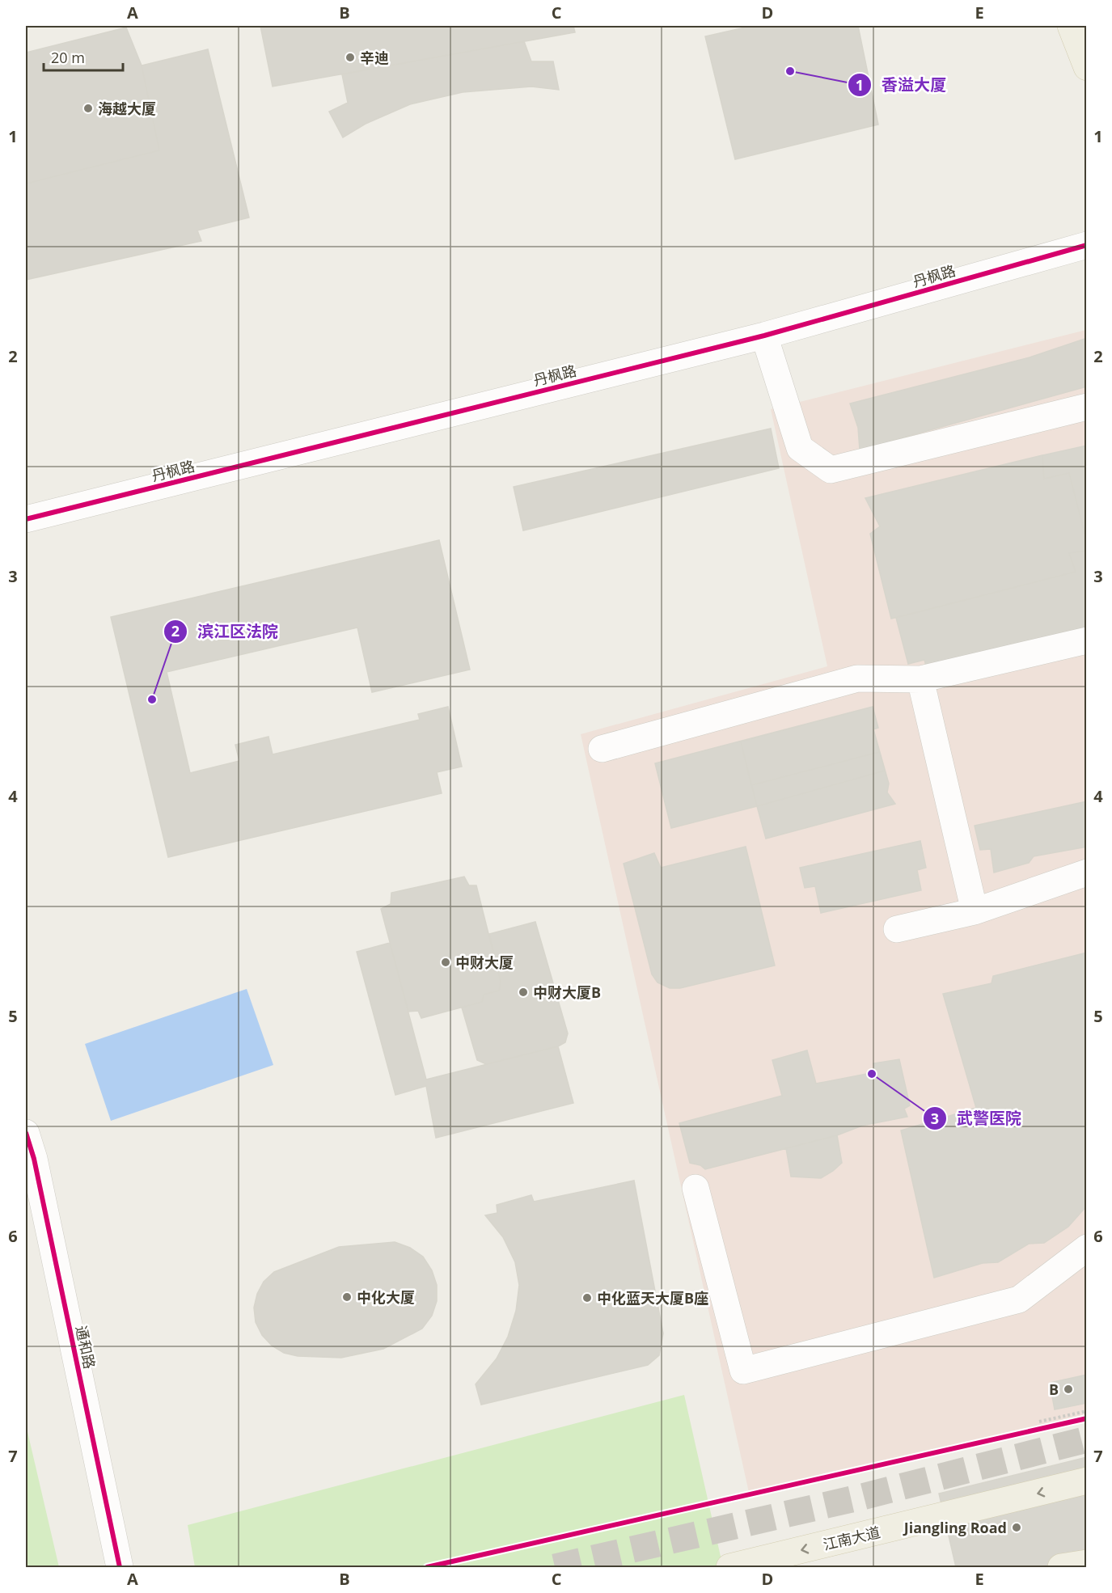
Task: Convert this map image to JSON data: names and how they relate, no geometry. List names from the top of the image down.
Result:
{
  "streets": {
    "main road": ["江南大道"],
    "street": ["丹枫路", "通和路"]
  },
  "one_way": ["江南大道"],
  "places": [
    "辛迪",
    "香溢大厦",
    "海越大厦",
    "滨江区法院",
    "中财大厦",
    "中财大厦B",
    "武警医院",
    "中化大厦",
    "中化蓝天大厦B座",
    "B",
    "Jiangling Road"
  ],
  "scale_bar": "20 m",
  "grid": {
    "columns": [
      "A",
      "B",
      "C",
      "D",
      "E"
    ],
    "rows": [
      "1",
      "2",
      "3",
      "4",
      "5",
      "6",
      "7"
    ]
  }
}
